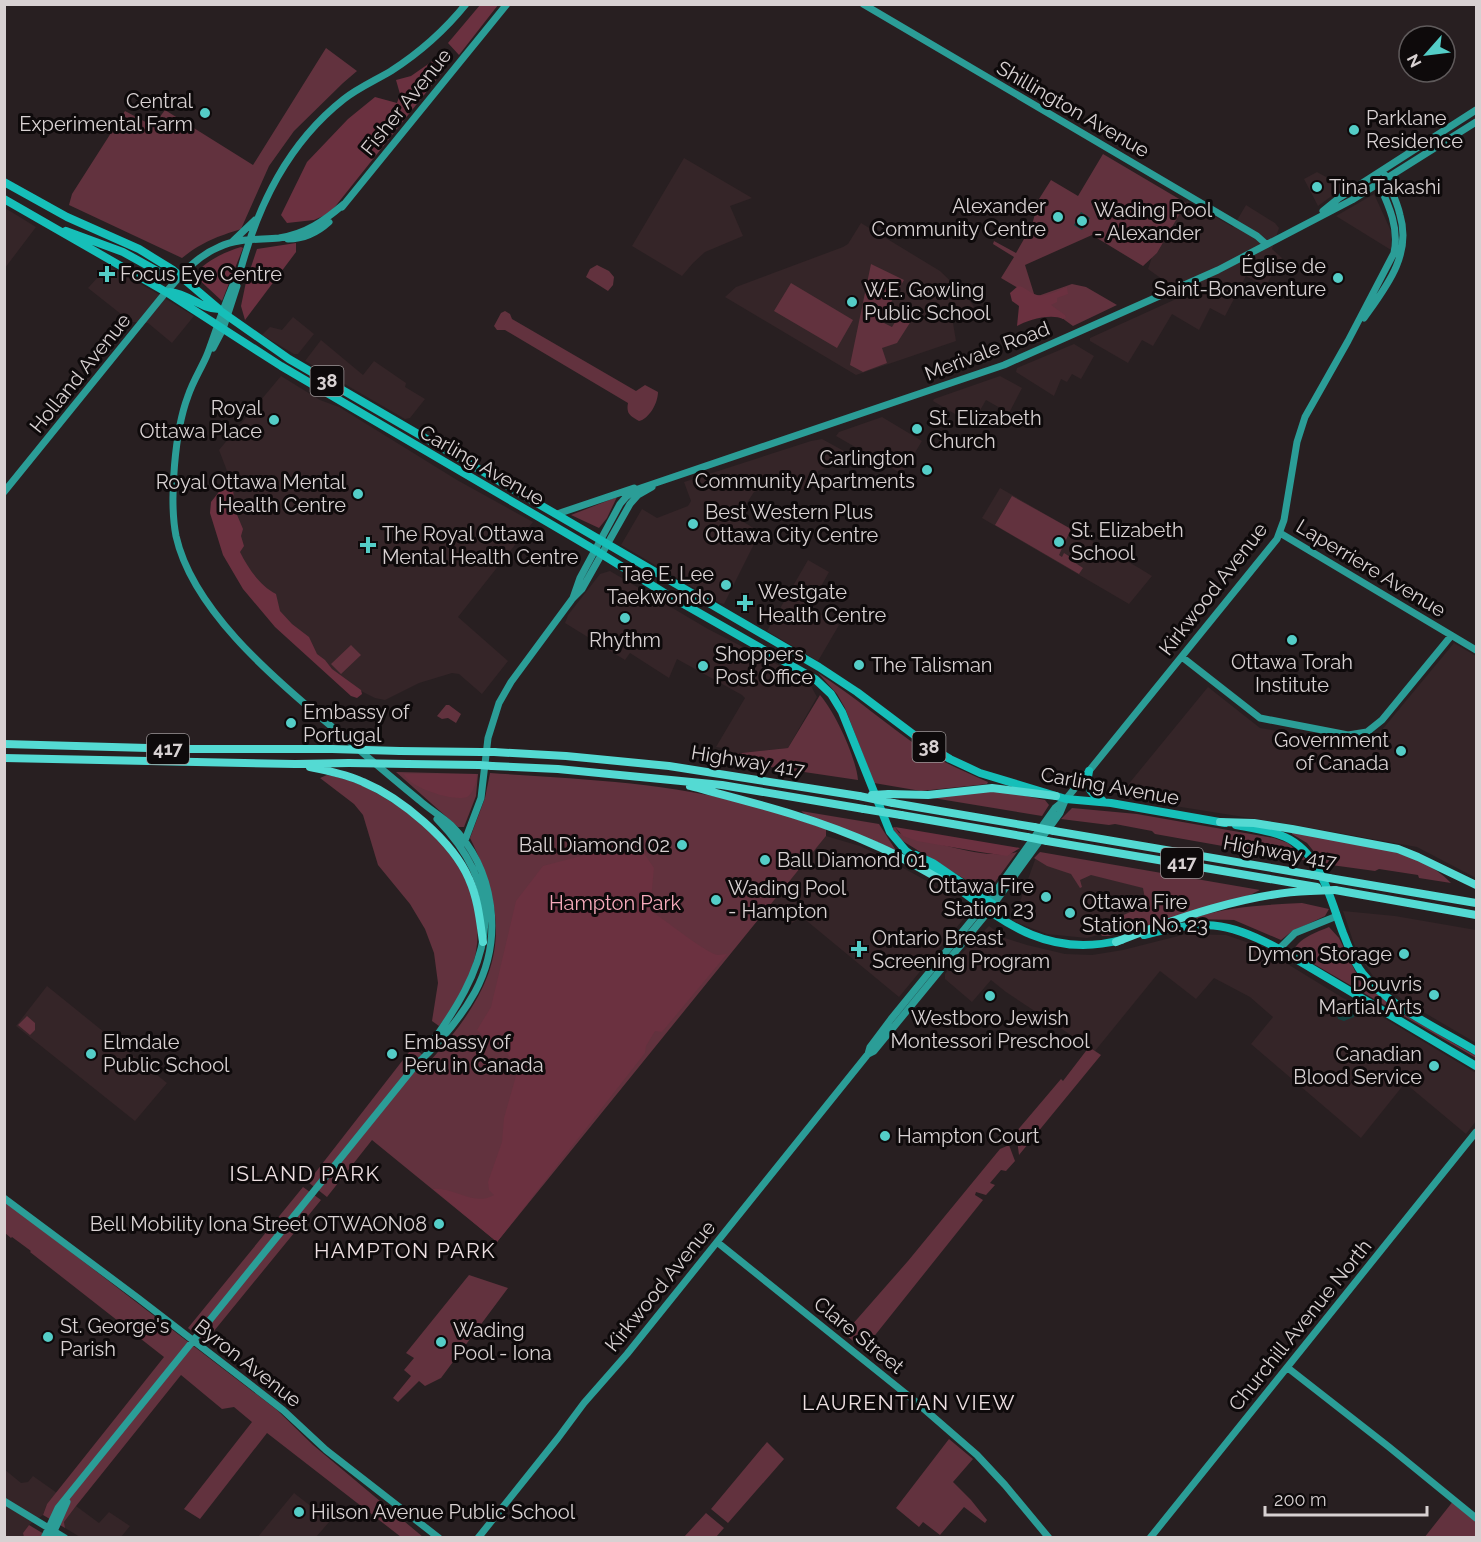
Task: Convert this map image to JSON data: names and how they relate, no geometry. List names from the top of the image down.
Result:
{
  "streets": {
    "highway": ["417", "Highway 417"],
    "main road": [
      "Fisher Avenue",
      "Shillington Avenue",
      "Merivale Road",
      "Holland Avenue",
      "38",
      "Carling Avenue",
      "Laperriere Avenue",
      "Kirkwood Avenue",
      "Churchill Avenue North",
      "Clare Street",
      "Byron Avenue"
    ]
  },
  "crossings": [
    ["Fisher Avenue", "Holland Avenue"],
    ["Shillington Avenue", "Merivale Road"],
    ["Merivale Road", "Carling Avenue"],
    ["Merivale Road", "Kirkwood Avenue"],
    ["Holland Avenue", "Carling Avenue"],
    ["Carling Avenue", "Kirkwood Avenue"],
    ["Laperriere Avenue", "Kirkwood Avenue"],
    ["Kirkwood Avenue", "Clare Street"]
  ],
  "districts": ["ISLAND PARK", "HAMPTON PARK", "LAURENTIAN VIEW"],
  "parks": ["Hampton Park"],
  "places": {
    "other": [
      "Central Experimental Farm",
      "Parklane Residence",
      "Tina Takashi",
      "Alexander Community Centre",
      "Wading Pool - Alexander",
      "Église de Saint-Bonaventure",
      "W.E. Gowling Public School",
      "Royal Ottawa Place",
      "St. Elizabeth Church",
      "Carlington Community Apartments",
      "Royal Ottawa Mental Health Centre",
      "Best Western Plus Ottawa City Centre",
      "St. Elizabeth School",
      "Tae E. Lee Taekwondo",
      "Rhythm",
      "Ottawa Torah Institute",
      "The Talisman",
      "Shoppers Post Office",
      "Embassy of Portugal",
      "Government of Canada",
      "Ball Diamond 02",
      "Ball Diamond 01",
      "Ottawa Fire Station 23",
      "Wading Pool - Hampton",
      "Ottawa Fire Station No. 23",
      "Dymon Storage",
      "Douvris Martial Arts",
      "Westboro Jewish Montessori Preschool",
      "Elmdale Public School",
      "Embassy of Peru in Canada",
      "Canadian Blood Service",
      "Hampton Court",
      "Bell Mobility Iona Street OTWAON08",
      "St. George's Parish",
      "Wading Pool - Iona",
      "Hilson Avenue Public School"
    ],
    "health": [
      "Focus Eye Centre",
      "The Royal Ottawa Mental Health Centre",
      "Westgate Health Centre",
      "Ontario Breast Screening Program"
    ]
  },
  "scale_bar": "200 m",
  "north": "bottom left"
}
